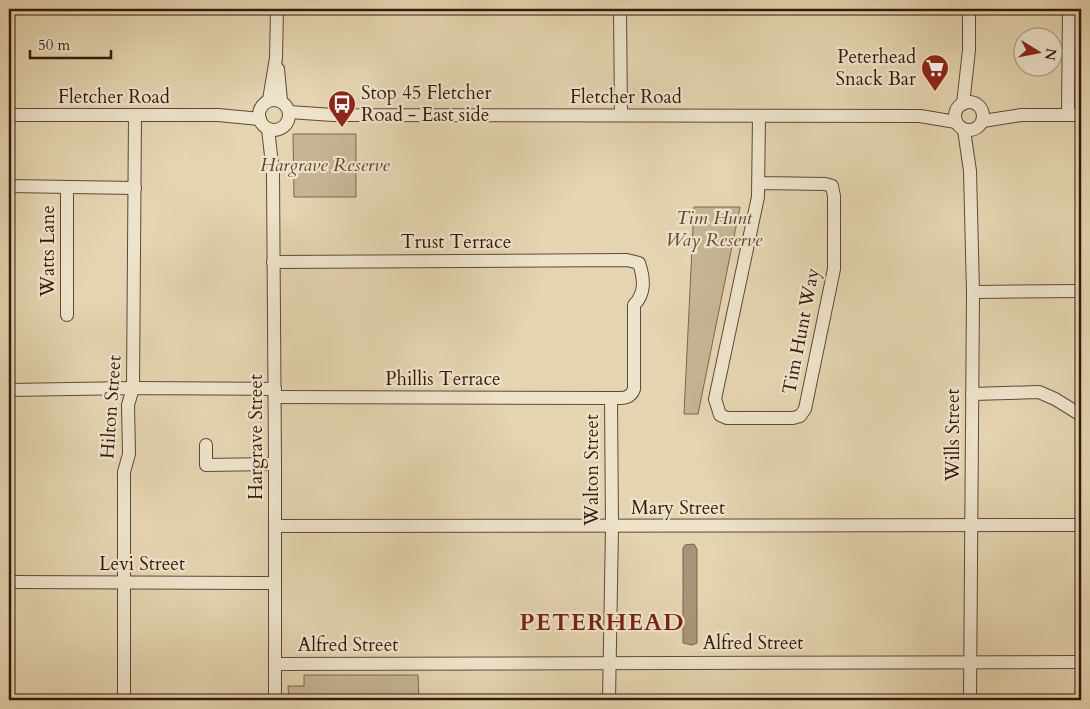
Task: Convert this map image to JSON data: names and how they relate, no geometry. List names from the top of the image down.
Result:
{
  "streets": {
    "street": [
      "Fletcher Road",
      "Trust Terrace",
      "Watts Lane",
      "Tim Hunt Way",
      "Phillis Terrace",
      "Hilton Street",
      "Wills Street",
      "Hargrave Street",
      "Walton Street",
      "Mary Street",
      "Levi Street",
      "Alfred Street"
    ]
  },
  "crossings": [
    ["Fletcher Road", "Tim Hunt Way"],
    ["Fletcher Road", "Hilton Street"],
    ["Fletcher Road", "Wills Street"],
    ["Fletcher Road", "Hargrave Street"],
    ["Trust Terrace", "Hargrave Street"],
    ["Trust Terrace", "Walton Street"],
    ["Phillis Terrace", "Hilton Street"],
    ["Phillis Terrace", "Hargrave Street"],
    ["Phillis Terrace", "Walton Street"],
    ["Hilton Street", "Levi Street"],
    ["Wills Street", "Mary Street"],
    ["Wills Street", "Alfred Street"],
    ["Hargrave Street", "Mary Street"],
    ["Hargrave Street", "Levi Street"],
    ["Hargrave Street", "Alfred Street"],
    ["Walton Street", "Mary Street"],
    ["Walton Street", "Alfred Street"]
  ],
  "districts": ["PETERHEAD"],
  "parks": ["Hargrave Reserve", "Tim Hunt Way Reserve"],
  "places": {
    "supermarket": ["Peterhead Snack Bar"],
    "bus stop": ["Stop 45 Fletcher Road - East side"]
  },
  "scale_bar": "50 m",
  "north": "right"
}
